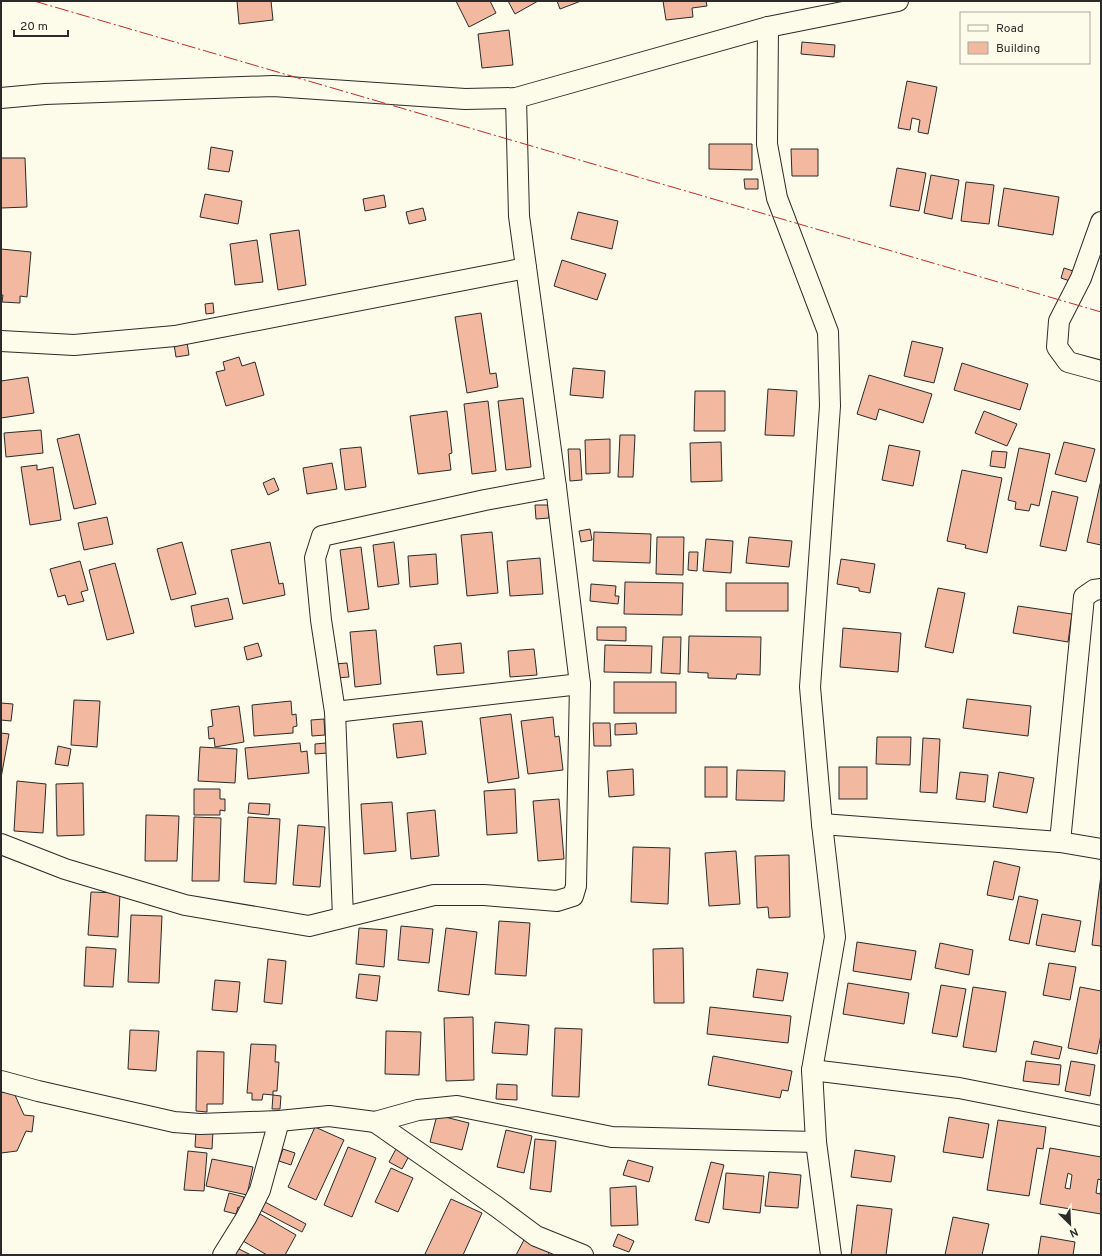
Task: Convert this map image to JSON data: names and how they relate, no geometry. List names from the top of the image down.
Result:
{
  "legend": ["Road", "Building"],
  "scale_bar": "20 m",
  "north": "bottom right"
}
